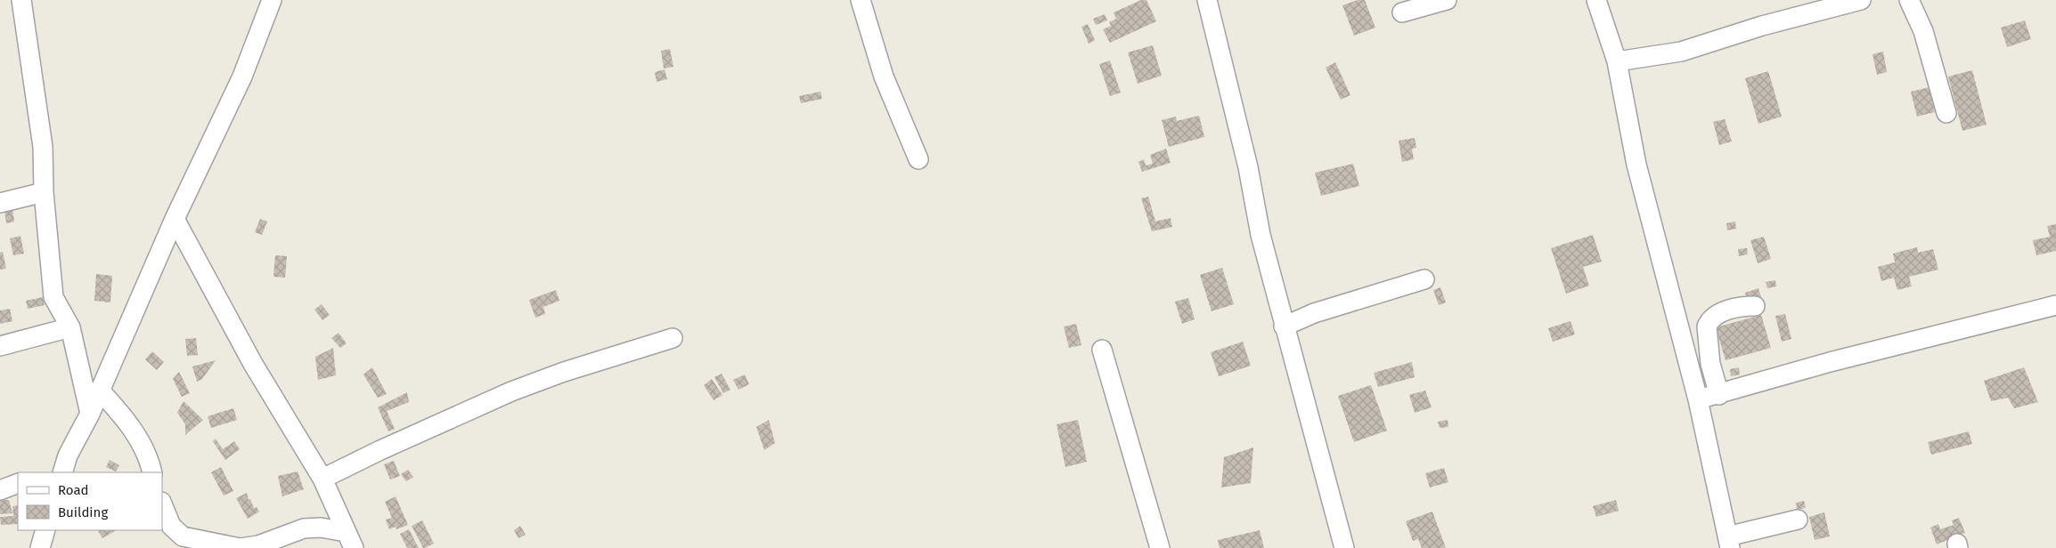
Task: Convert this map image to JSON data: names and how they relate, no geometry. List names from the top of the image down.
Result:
{
  "legend": ["Road", "Building"]
}
